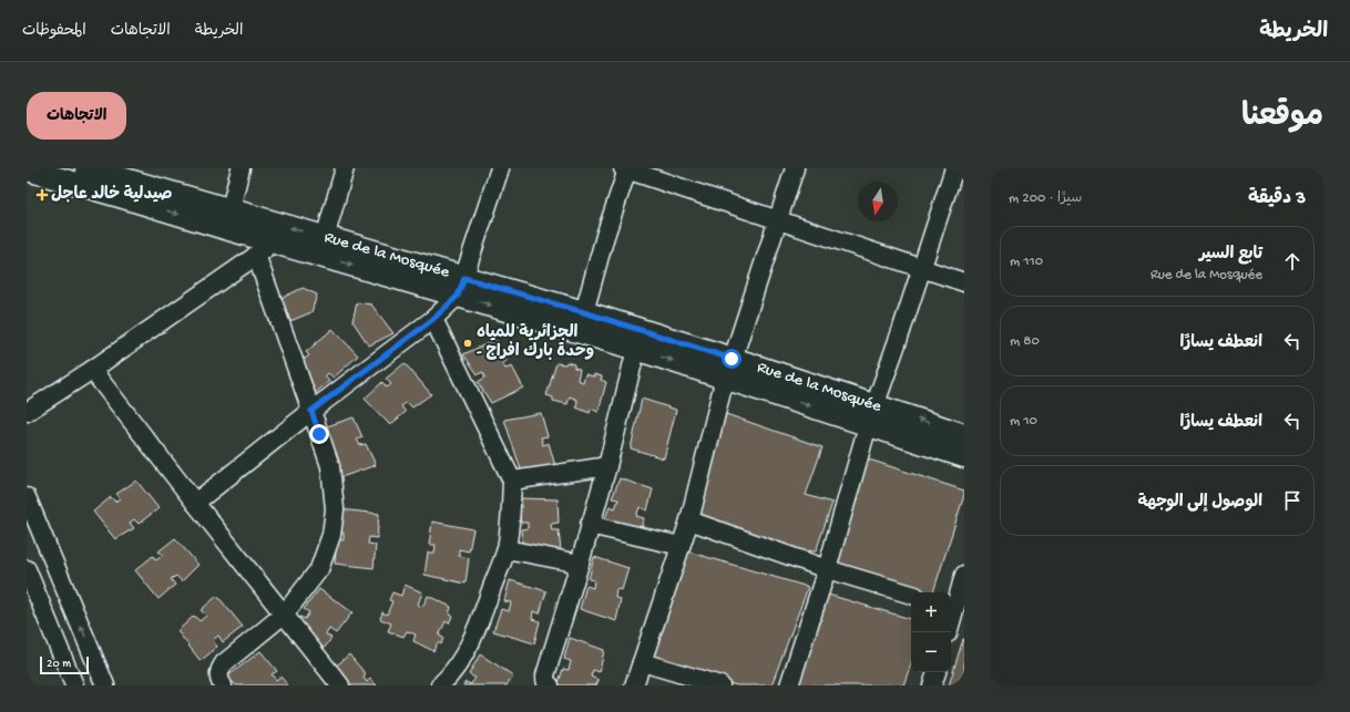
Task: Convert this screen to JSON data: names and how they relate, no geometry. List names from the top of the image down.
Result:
{
  "streets": {
    "main road": ["Rue de la Mosquée"]
  },
  "places": {
    "health": ["صيدلية خالد عاجل"],
    "other": ["الجزائرية للمياه - وحدة بارك افراج"]
  },
  "scale_bar": "20 m",
  "north": "bottom",
  "page": {
    "header": "الخريطة",
    "nav": ["الخريطة", "الاتجاهات", "المحفوظات"],
    "title": "موقعنا",
    "buttons": "الاتجاهات",
    "heading": ["3 دقيقة", "سيرًا · 200 m"],
    "list": [
      ["تابع السير", "Rue de la Mosquée", "110 m"],
      ["انعطف يسارًا", "80 m"],
      ["انعطف يسارًا", "10 m"],
      "الوصول إلى الوجهة"
    ],
    "map_buttons": ["+", "−"],
    "scale": "20 m"
  }
}
